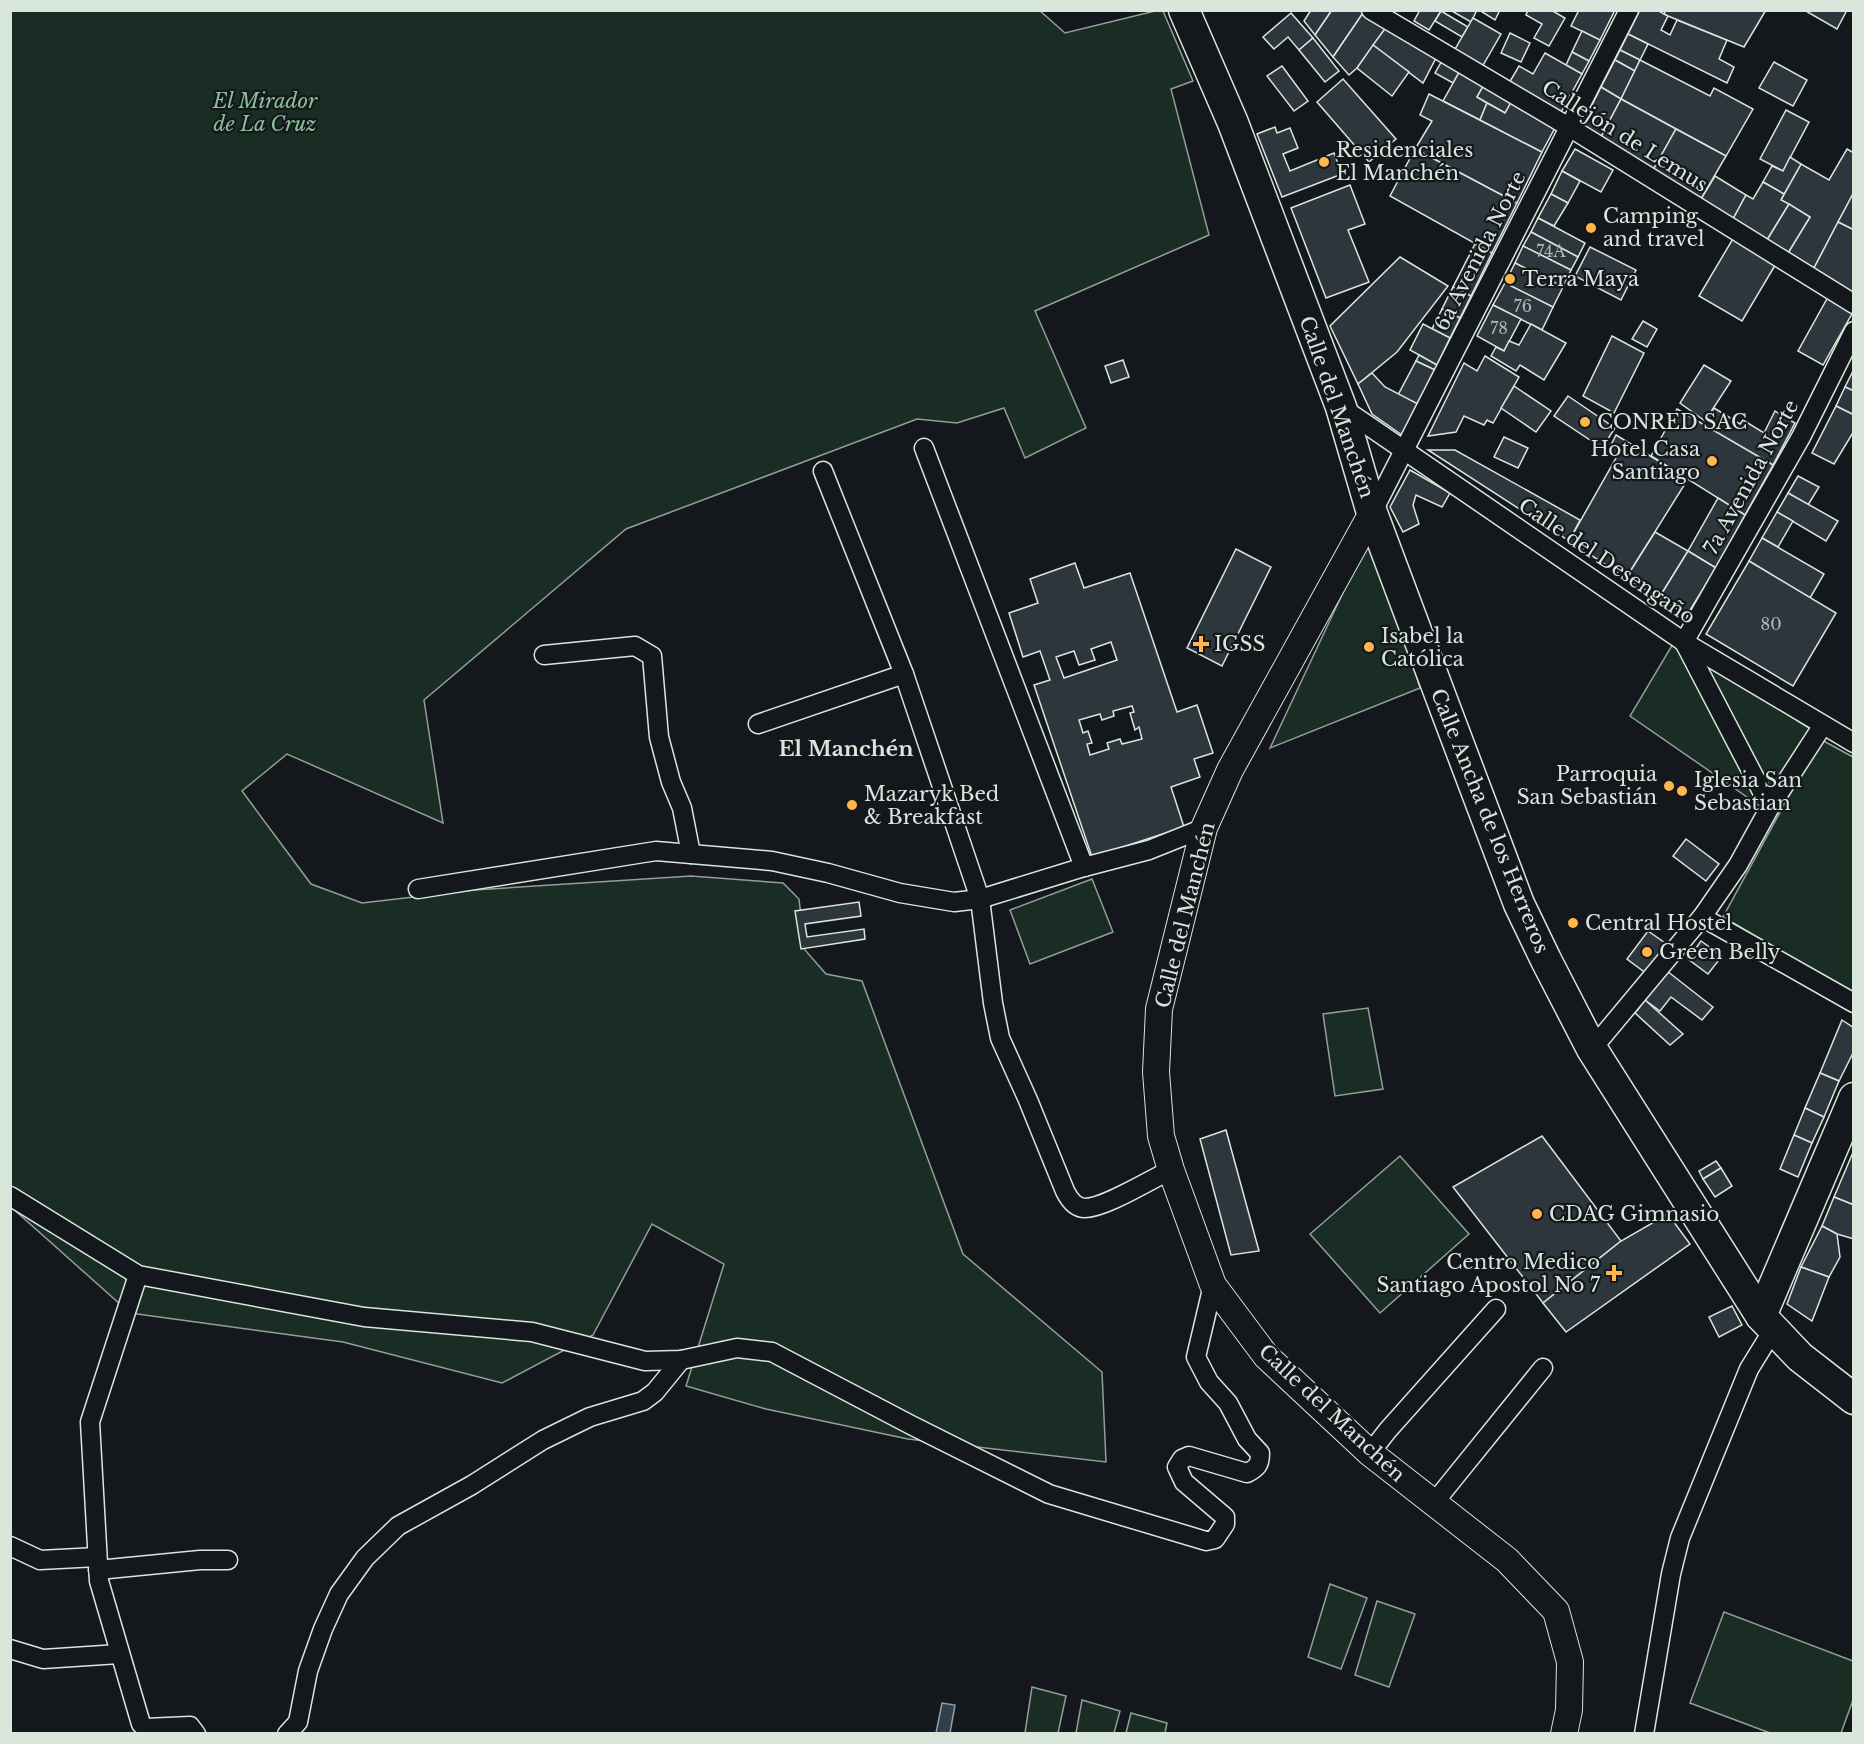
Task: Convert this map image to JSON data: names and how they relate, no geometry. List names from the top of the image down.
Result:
{
  "streets": {
    "main road": ["Calle del Manchén", "Calle Ancha de los Herreros"],
    "street": [
      "Callejón de Lemus",
      "6a Avenida Norte",
      "7a Avenida Norte",
      "Calle del Desengaño"
    ]
  },
  "crossings": [
    ["Callejón de Lemus", "6a Avenida Norte"],
    ["6a Avenida Norte", "Calle del Manchén"],
    ["6a Avenida Norte", "Calle del Desengaño"],
    ["6a Avenida Norte", "Calle Ancha de los Herreros"],
    ["Calle del Manchén", "Calle del Desengaño"],
    ["Calle del Manchén", "Calle Ancha de los Herreros"],
    ["7a Avenida Norte", "Calle del Desengaño"]
  ],
  "districts": ["El Manchén"],
  "parks": ["El Mirador de La Cruz"],
  "places": {
    "other": [
      "Residenciales El Manchén",
      "Camping and travel",
      "Terra Maya",
      "CONRED SAC",
      "Hotel Casa Santiago",
      "Isabel la Católica",
      "Parroquia San Sebastián",
      "Iglesia San Sebastian",
      "Mazaryk Bed & Breakfast",
      "Central Hostel",
      "Green Belly",
      "CDAG Gimnasio"
    ],
    "health": ["IGSS", "Centro Medico Santiago Apostol No 7"]
  },
  "house_numbers": [
    "74A",
    "76",
    "78",
    "80"
  ]
}
